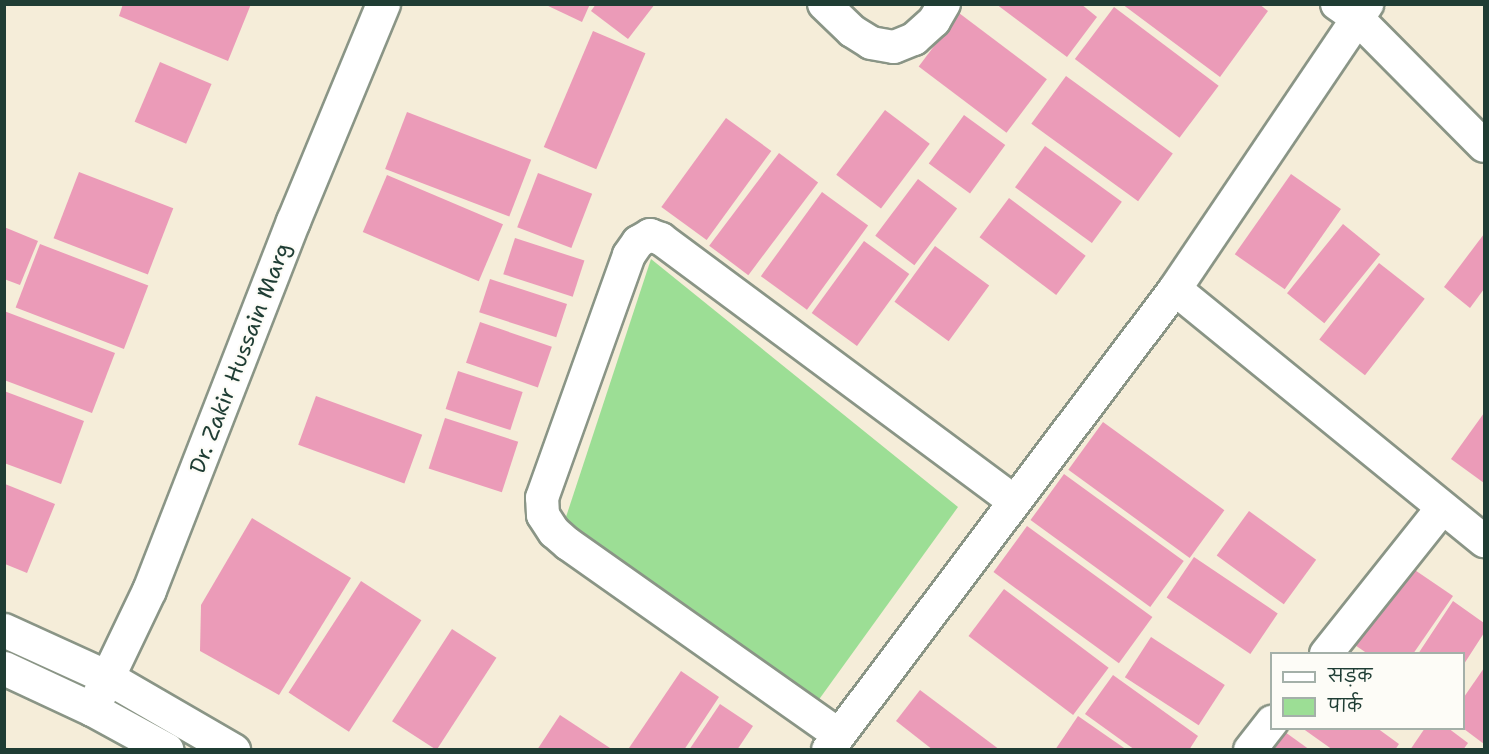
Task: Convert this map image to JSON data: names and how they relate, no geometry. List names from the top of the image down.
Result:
{
  "streets": {
    "street": ["Dr. Zakir Hussain Marg"]
  },
  "legend": ["सड़क", "पार्क"]
}
